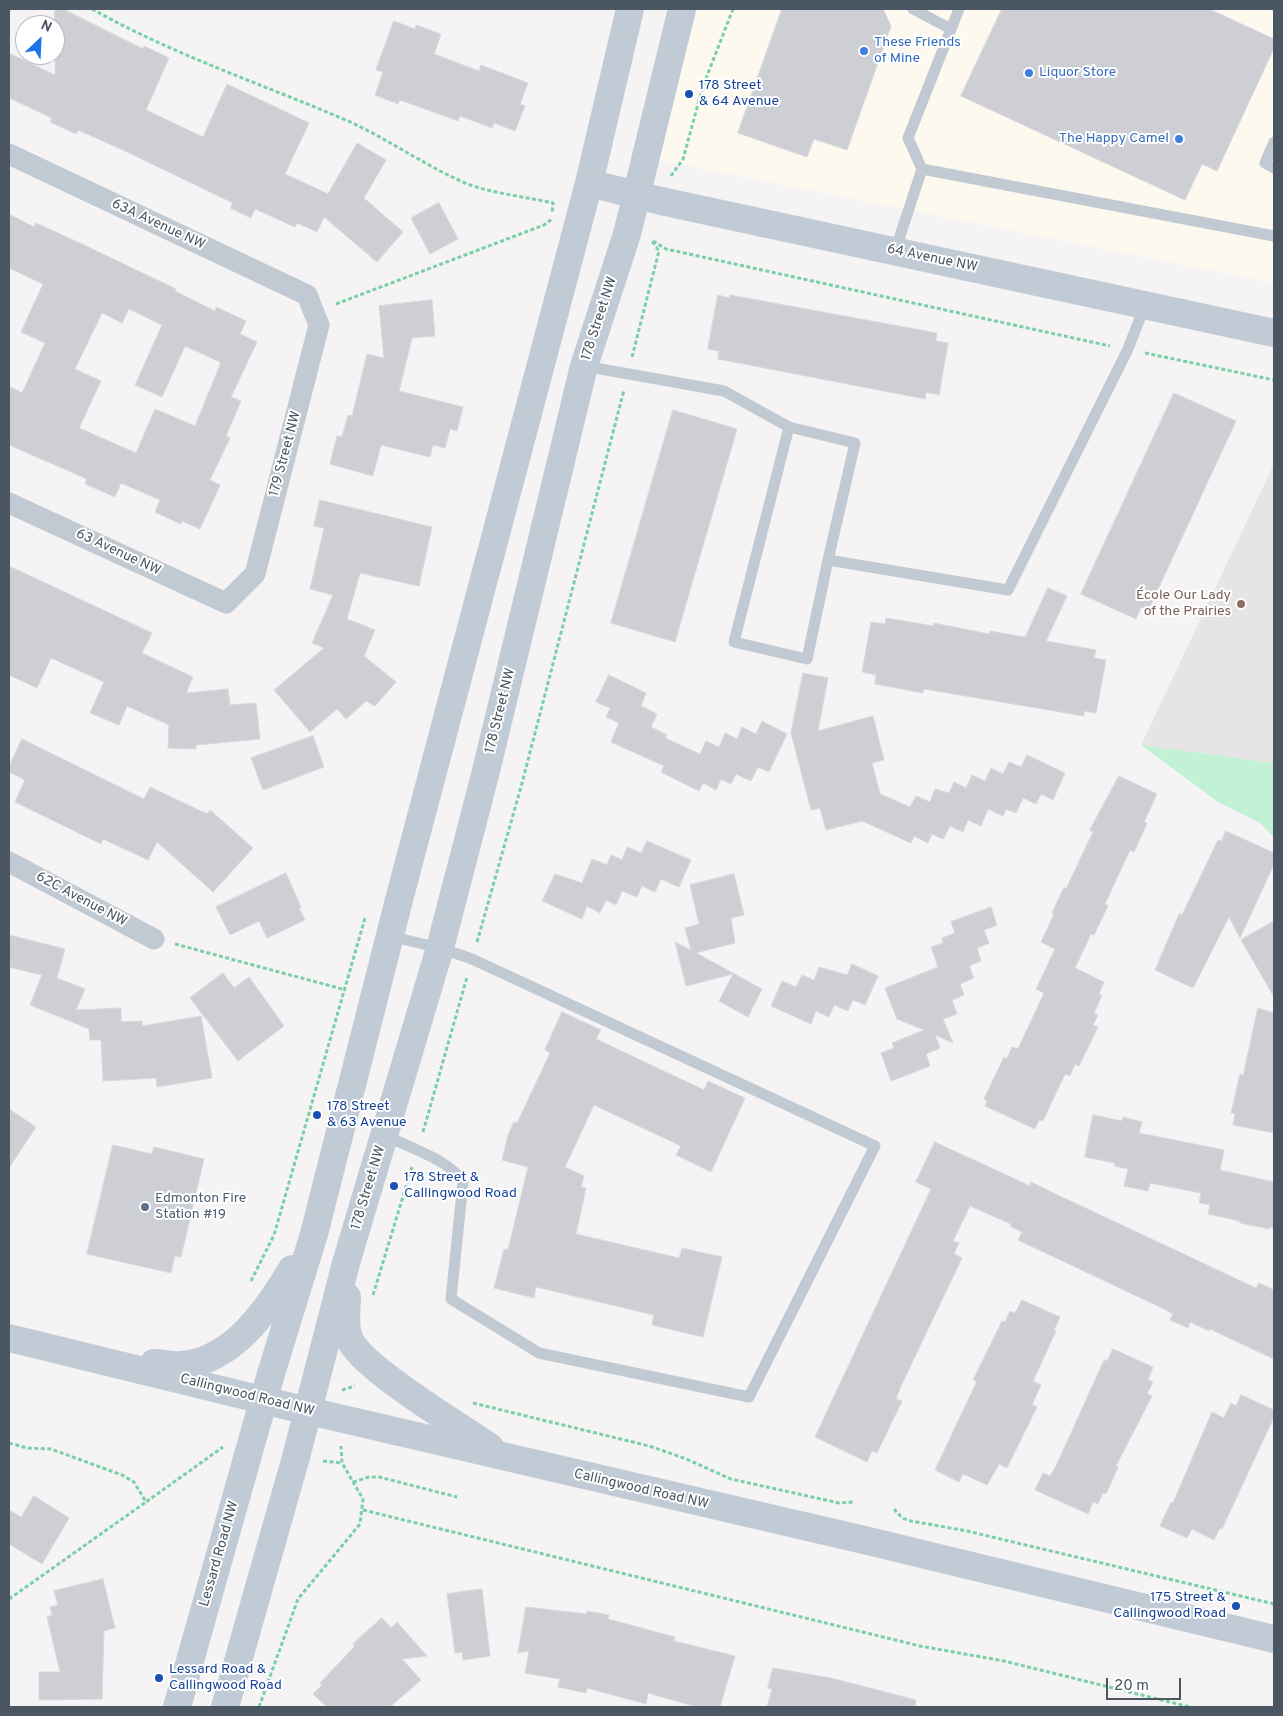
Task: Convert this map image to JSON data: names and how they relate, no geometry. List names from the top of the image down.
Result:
{
  "streets": {
    "main road": [
      "64 Avenue NW",
      "178 Street NW",
      "Callingwood Road NW",
      "Lessard Road NW"
    ],
    "street": [
      "63A Avenue NW",
      "179 Street NW",
      "63 Avenue NW",
      "62C Avenue NW"
    ]
  },
  "crossings": [
    ["63A Avenue NW", "179 Street NW"],
    ["64 Avenue NW", "178 Street NW"],
    ["178 Street NW", "Callingwood Road NW"],
    ["179 Street NW", "63 Avenue NW"],
    ["Callingwood Road NW", "Lessard Road NW"]
  ],
  "places": [
    "These Friends of Mine",
    "Liquor Store",
    "178 Street & 64 Avenue",
    "The Happy Camel",
    "École Our Lady of the Prairies",
    "178 Street & 63 Avenue",
    "178 Street & Callingwood Road",
    "Edmonton Fire Station #19",
    "175 Street & Callingwood Road",
    "Lessard Road & Callingwood Road"
  ],
  "scale_bar": "20 m",
  "north": "top right"
}
